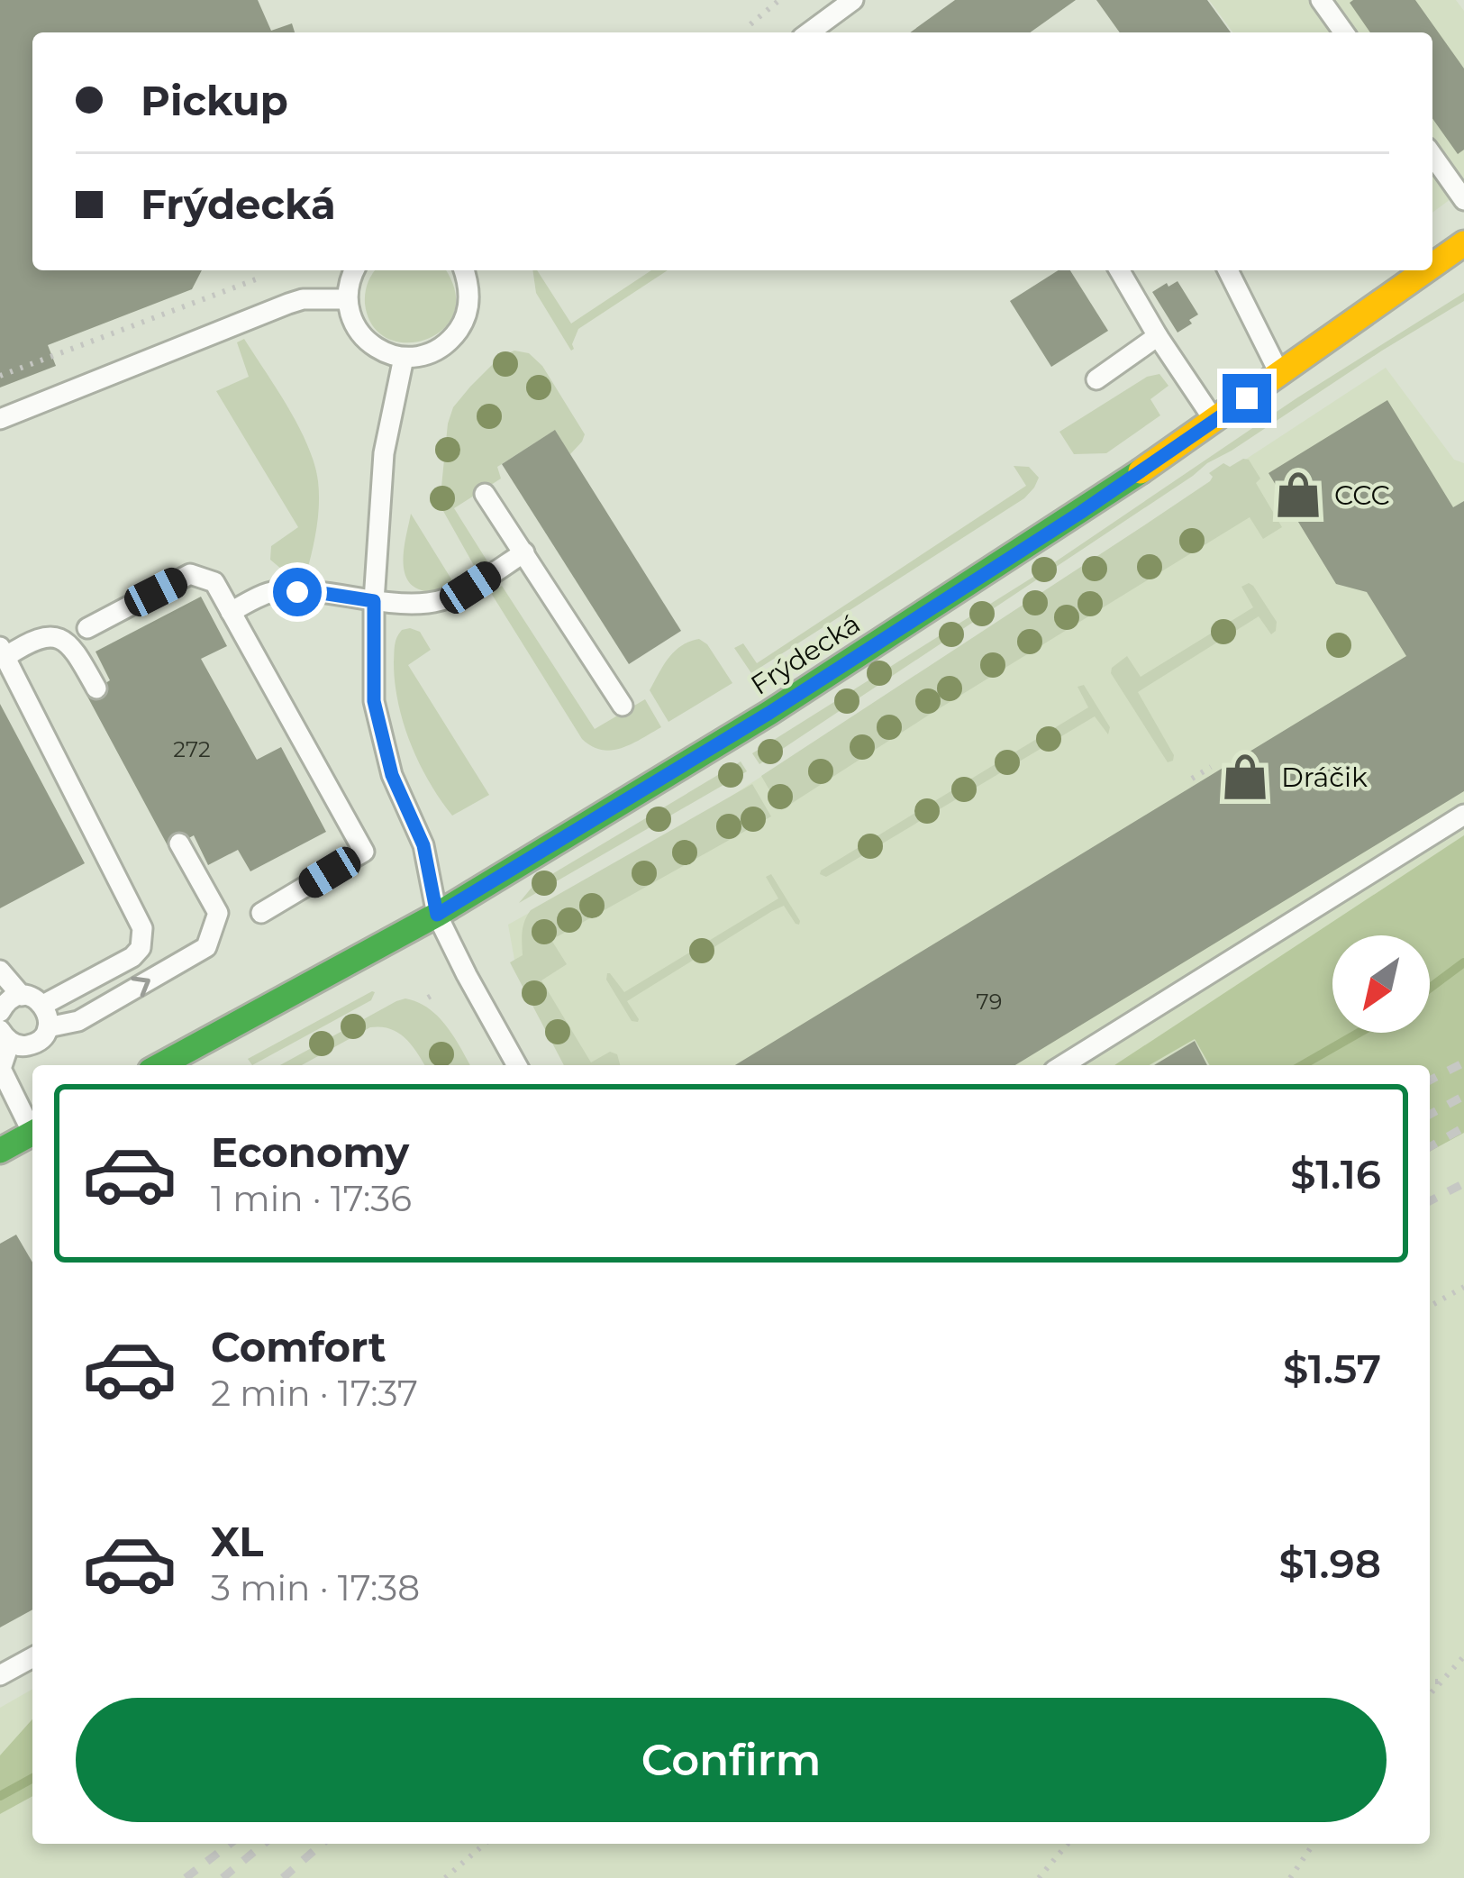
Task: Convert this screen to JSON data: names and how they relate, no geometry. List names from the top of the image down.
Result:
{
  "streets": {
    "main road": ["Frýdecká"]
  },
  "places": {
    "shop": ["CCC", "Dráčik"]
  },
  "house_numbers": ["272", "79"],
  "north": "bottom left",
  "page": {
    "banner": ["Pickup", "Frýdecká"],
    "list": [
      {
        "name": "Economy",
        "note": "1 min · 17:36",
        "value": "$1.16"
      },
      {
        "name": "Comfort",
        "note": "2 min · 17:37",
        "value": "$1.57"
      },
      {
        "name": "XL",
        "note": "3 min · 17:38",
        "value": "$1.98"
      }
    ],
    "buttons": "Confirm"
  }
}
